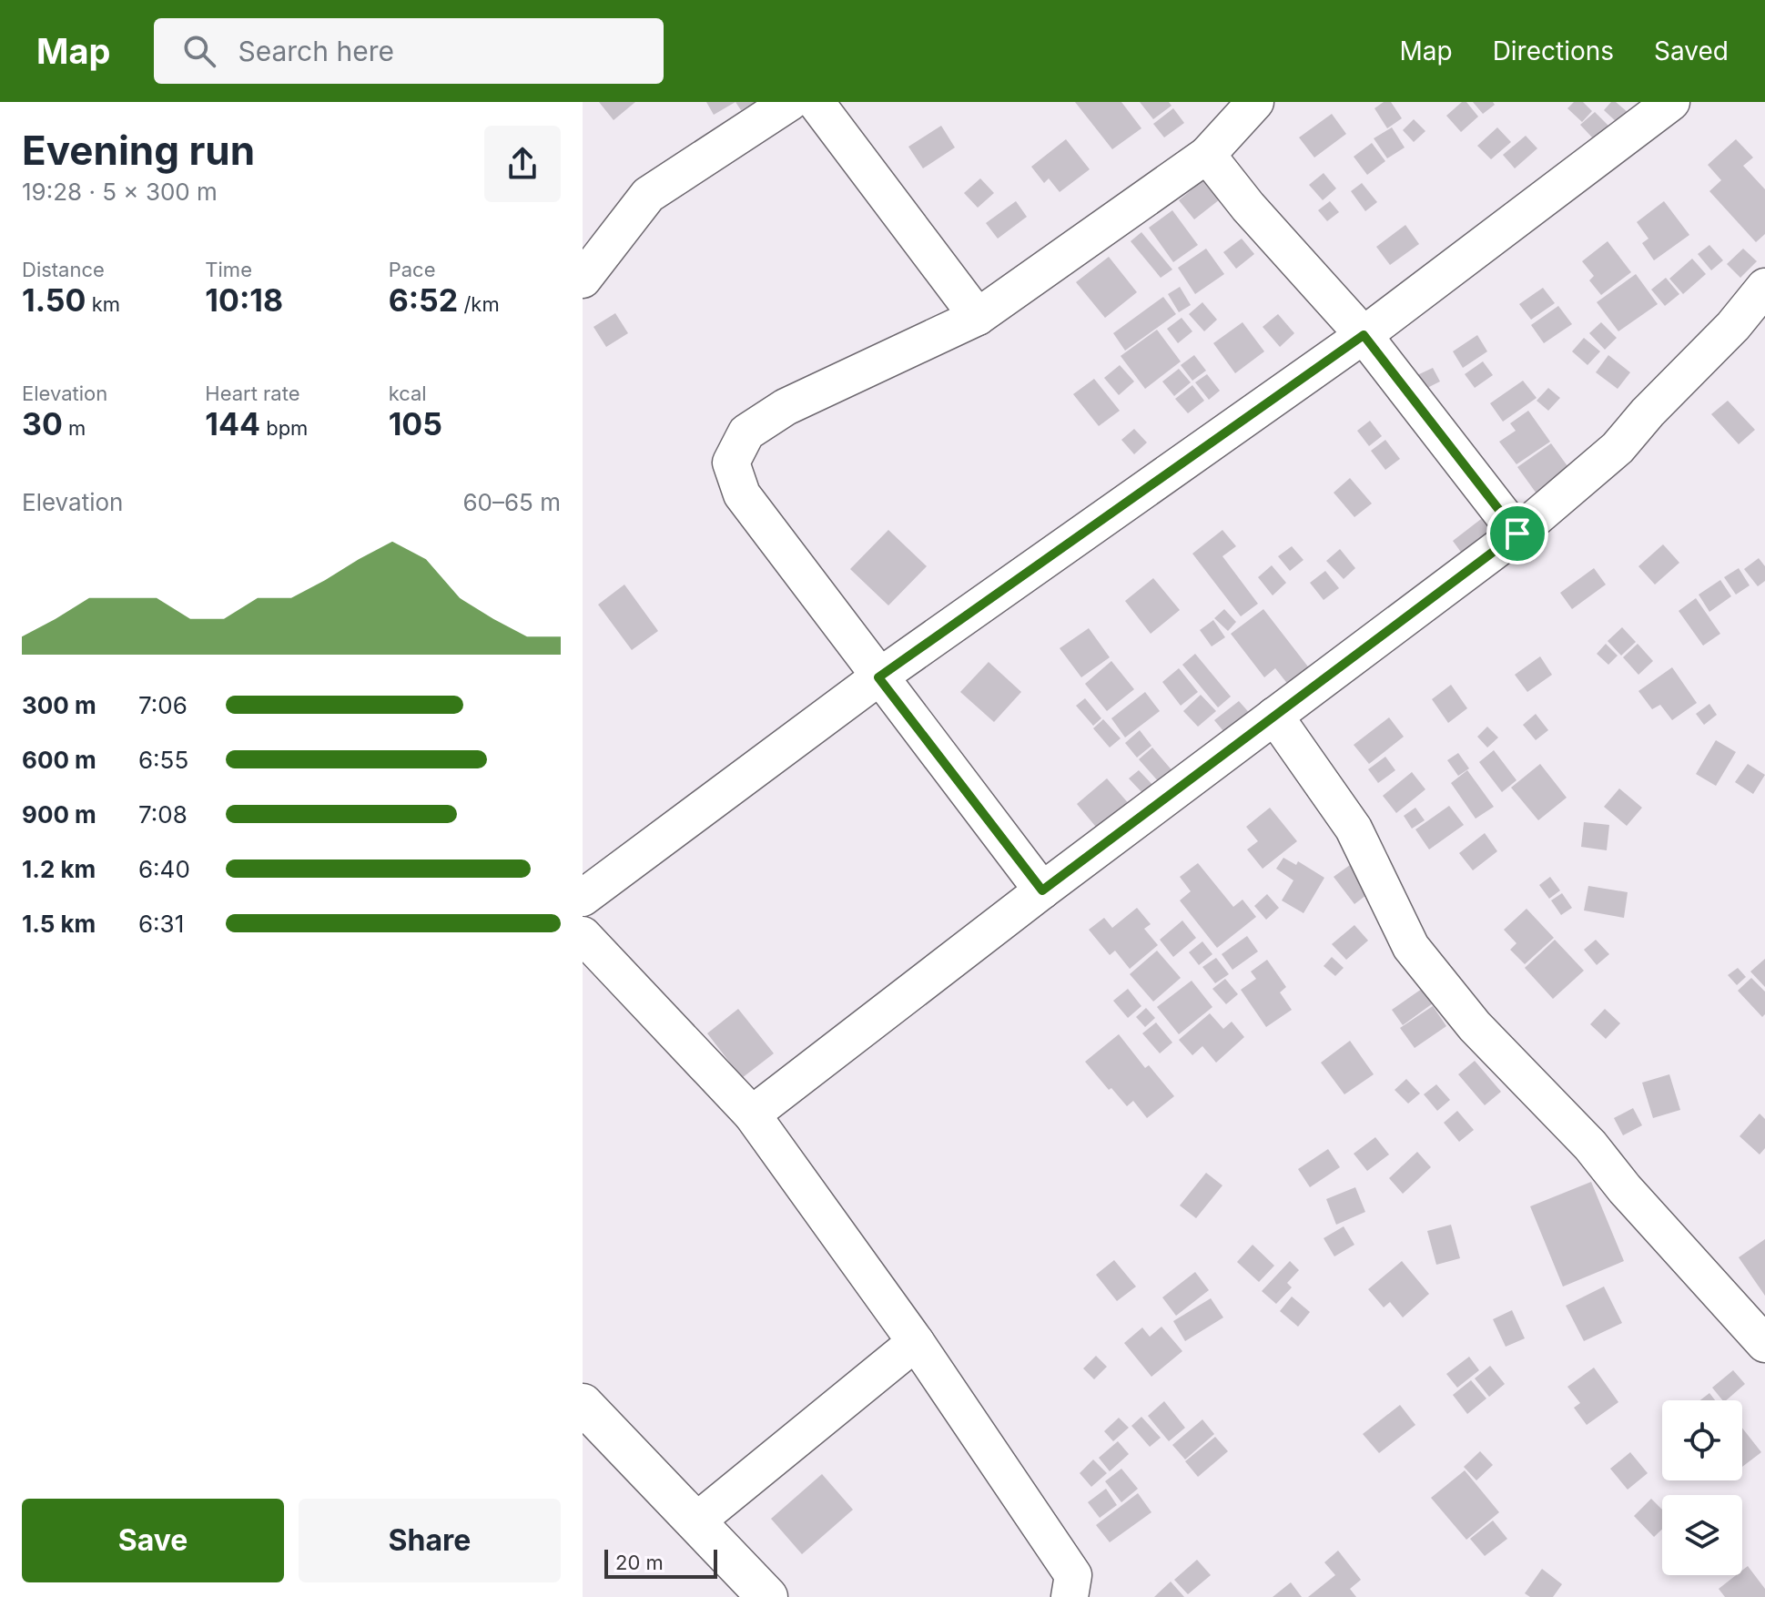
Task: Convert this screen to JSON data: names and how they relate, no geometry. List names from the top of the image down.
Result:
{
  "scale_bar": "20 m",
  "page": {
    "header": "Map",
    "search": "Search here",
    "nav": ["Map", "Directions", "Saved"],
    "heading": ["Evening run", "19:28 · 5 × 300 m"],
    "stats": [
      ["Distance", "1.50 km"],
      ["Time", "10:18"],
      ["Pace", "6:52 /km"],
      ["Elevation", "30 m"],
      ["Heart rate", "144 bpm"],
      ["kcal", "105"]
    ],
    "chart": ["Elevation", "60–65 m"],
    "list": [
      {
        "name": "300 m",
        "note": "7:06"
      },
      {
        "name": "600 m",
        "note": "6:55"
      },
      {
        "name": "900 m",
        "note": "7:08"
      },
      {
        "name": "1.2 km",
        "note": "6:40"
      },
      {
        "name": "1.5 km",
        "note": "6:31"
      }
    ],
    "buttons": ["Save", "Share"],
    "scale": "20 m"
  }
}
